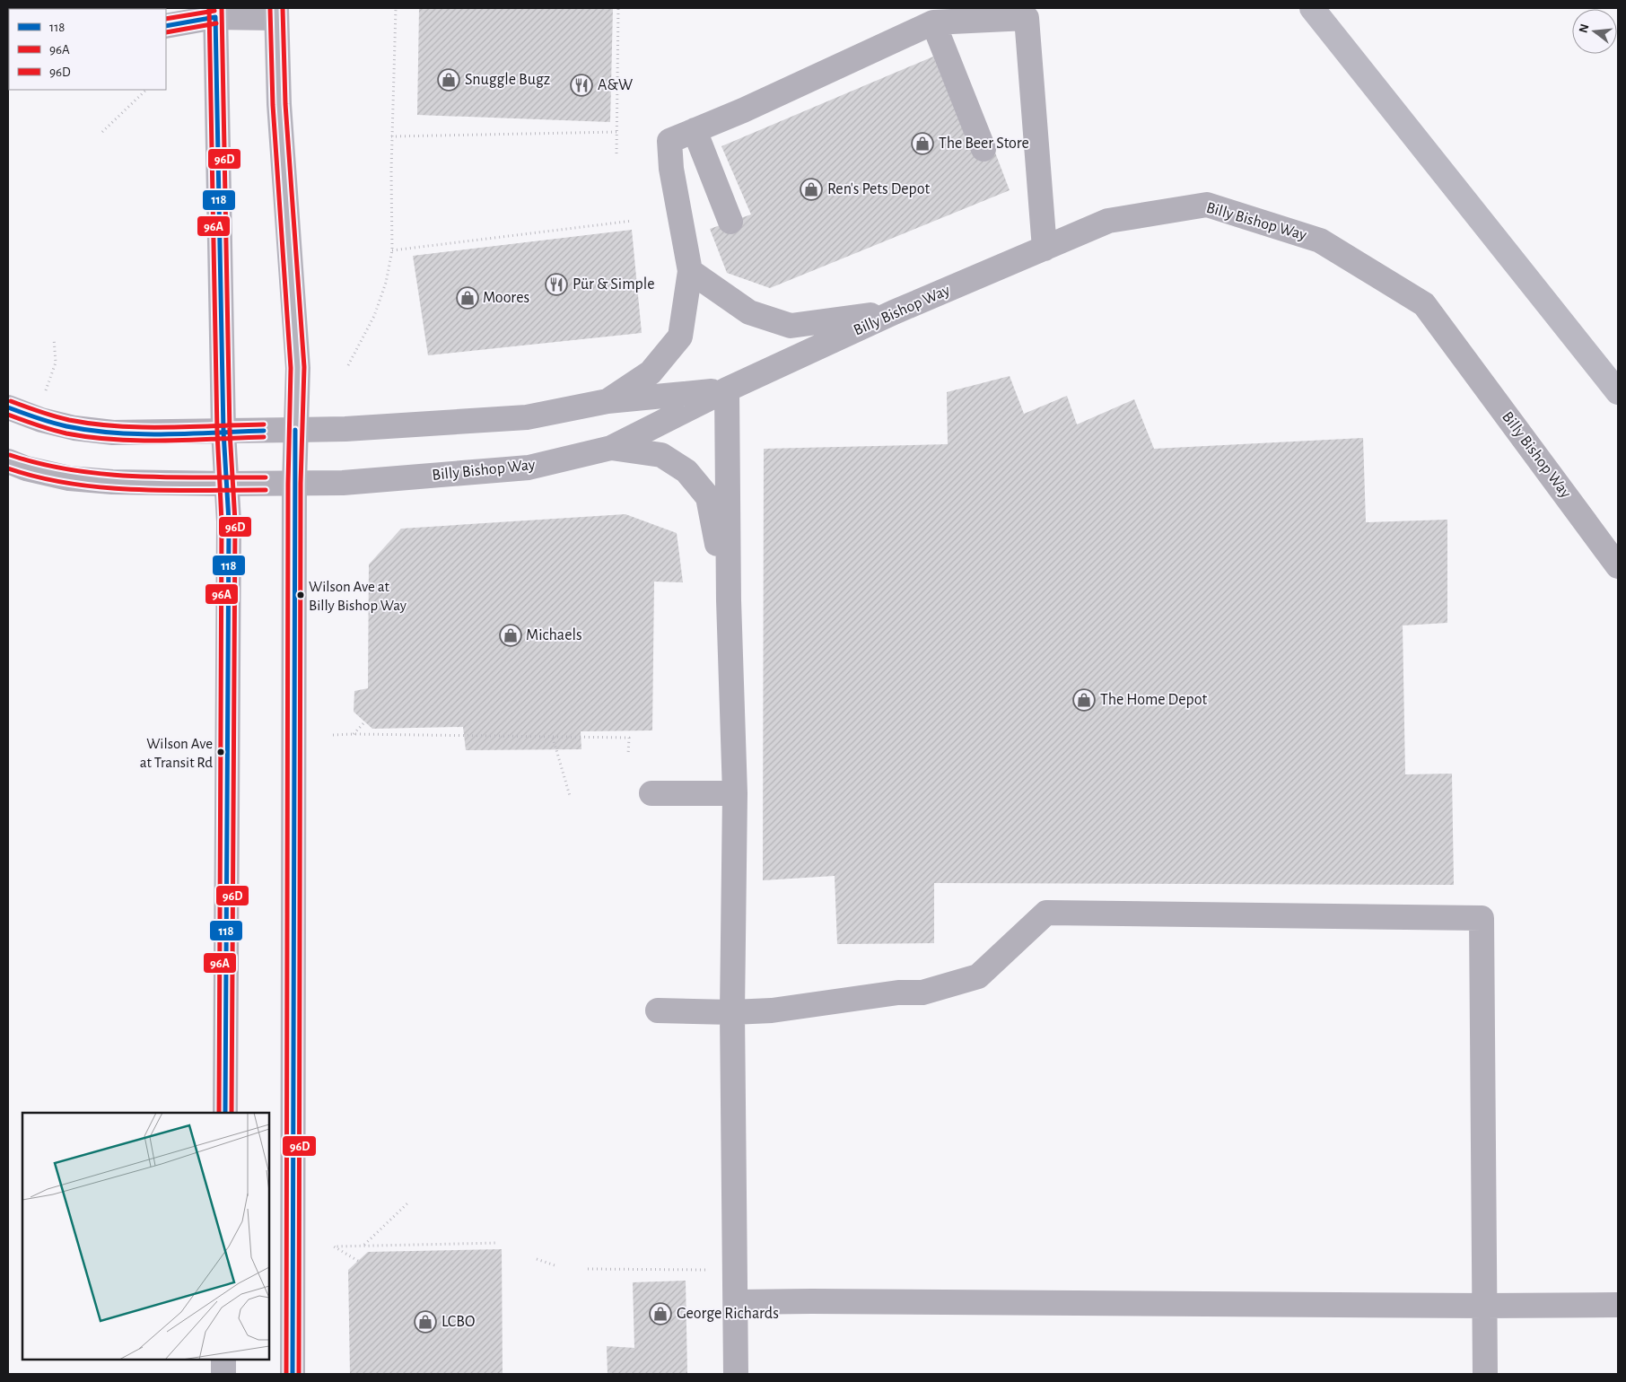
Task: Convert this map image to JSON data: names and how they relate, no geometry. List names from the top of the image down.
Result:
{
  "streets": {
    "street": ["Billy Bishop Way"]
  },
  "places": {
    "shop": [
      "Snuggle Bugz",
      "The Beer Store",
      "Ren's Pets Depot",
      "Moores",
      "Michaels",
      "The Home Depot",
      "George Richards",
      "LCBO"
    ],
    "restaurant": ["A&W", "Pür & Simple"],
    "other": ["Wilson Ave at Billy Bishop Way", "Wilson Ave at Transit Rd"]
  },
  "lines": ["transit line 96A", "transit line 96D", "transit line 118"],
  "legend": ["118", "96A", "96D"],
  "north": "left"
}
